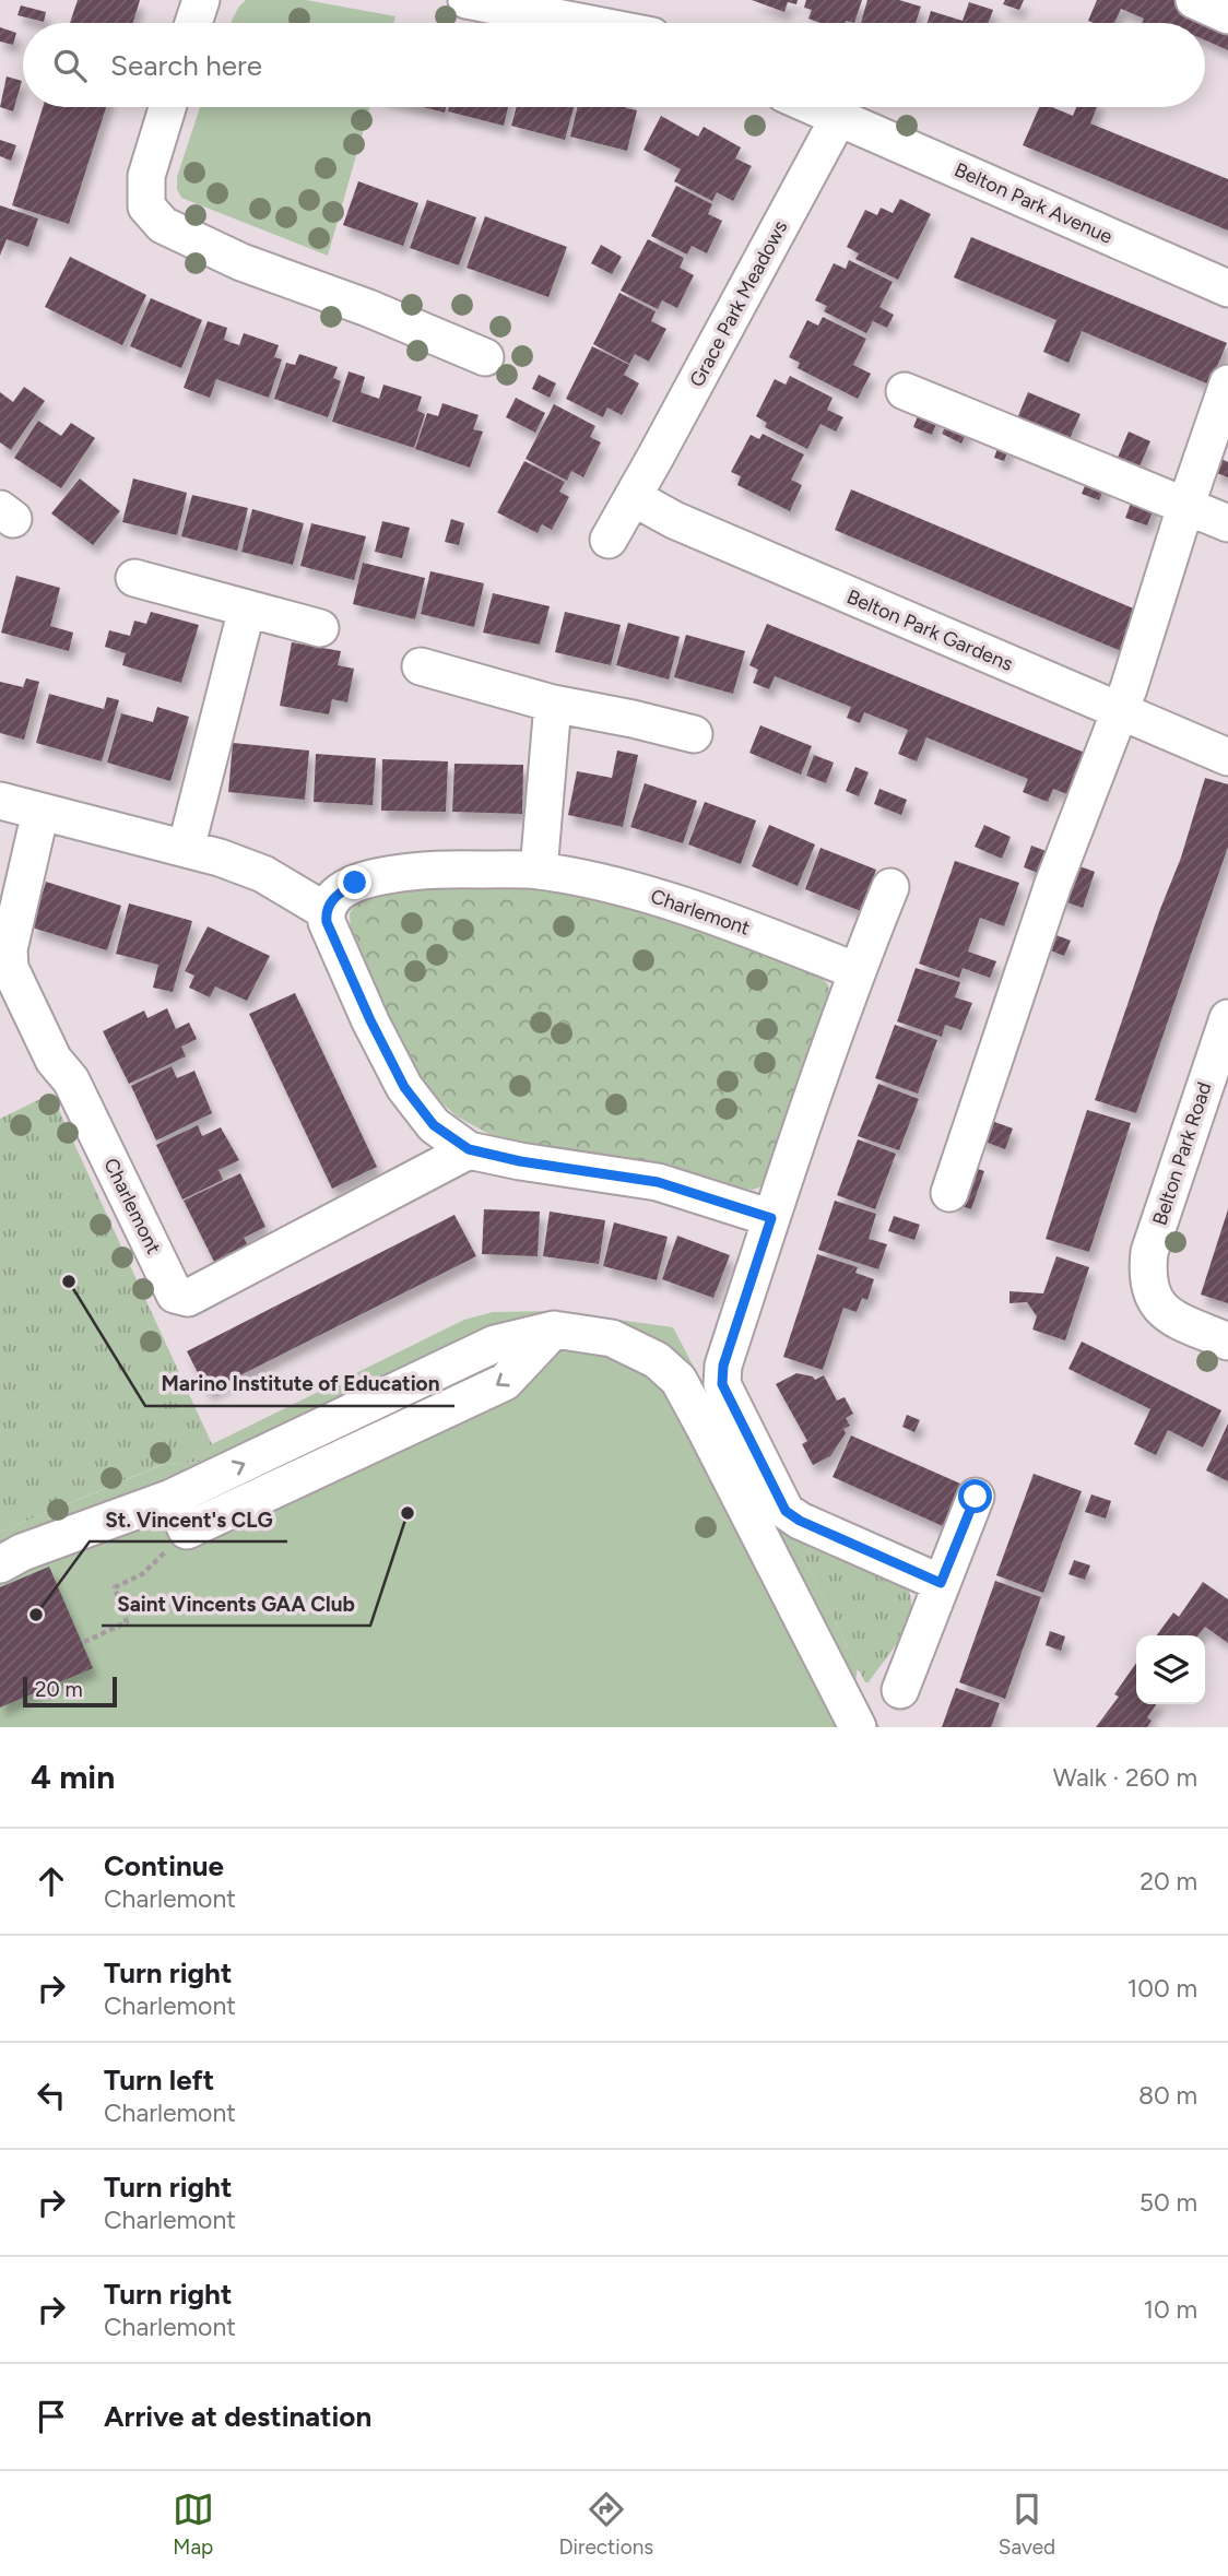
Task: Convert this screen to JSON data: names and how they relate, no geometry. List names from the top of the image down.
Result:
{
  "streets": {
    "street": [
      "Belton Park Avenue",
      "Grace Park Meadows",
      "Belton Park Gardens",
      "Charlemont",
      "Belton Park Road"
    ]
  },
  "crossings": [
    ["Belton Park Avenue", "Grace Park Meadows"],
    ["Grace Park Meadows", "Belton Park Gardens"]
  ],
  "places": ["Marino Institute of Education", "Saint Vincents GAA Club", "St. Vincent's CLG"],
  "scale_bar": "20 m",
  "page": {
    "search": "Search here",
    "scale": "20 m",
    "heading": ["4 min", "Walk · 260 m"],
    "list": [
      ["Continue", "Charlemont", "20 m"],
      ["Turn right", "Charlemont", "100 m"],
      ["Turn left", "Charlemont", "80 m"],
      ["Turn right", "Charlemont", "50 m"],
      ["Turn right", "Charlemont", "10 m"],
      "Arrive at destination"
    ],
    "nav": ["Map", "Directions", "Saved"]
  }
}
